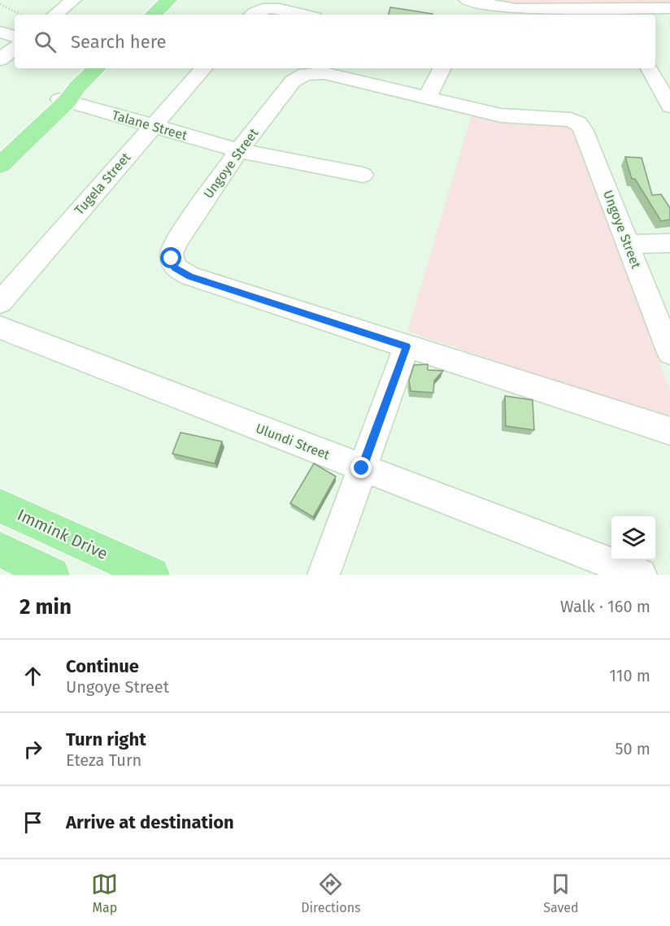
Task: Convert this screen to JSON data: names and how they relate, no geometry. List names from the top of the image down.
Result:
{
  "streets": {
    "main road": ["Immink Drive"],
    "street": [
      "Talane Street",
      "Ungoye Street",
      "Tugela Street",
      "Ulundi Street"
    ]
  },
  "crossings": [
    ["Talane Street", "Ungoye Street"],
    ["Talane Street", "Tugela Street"]
  ],
  "page": {
    "search": "Search here",
    "heading": ["2 min", "Walk · 160 m"],
    "list": [
      ["Continue", "Ungoye Street", "110 m"],
      ["Turn right", "Eteza Turn", "50 m"],
      "Arrive at destination"
    ],
    "nav": ["Map", "Directions", "Saved"]
  }
}
